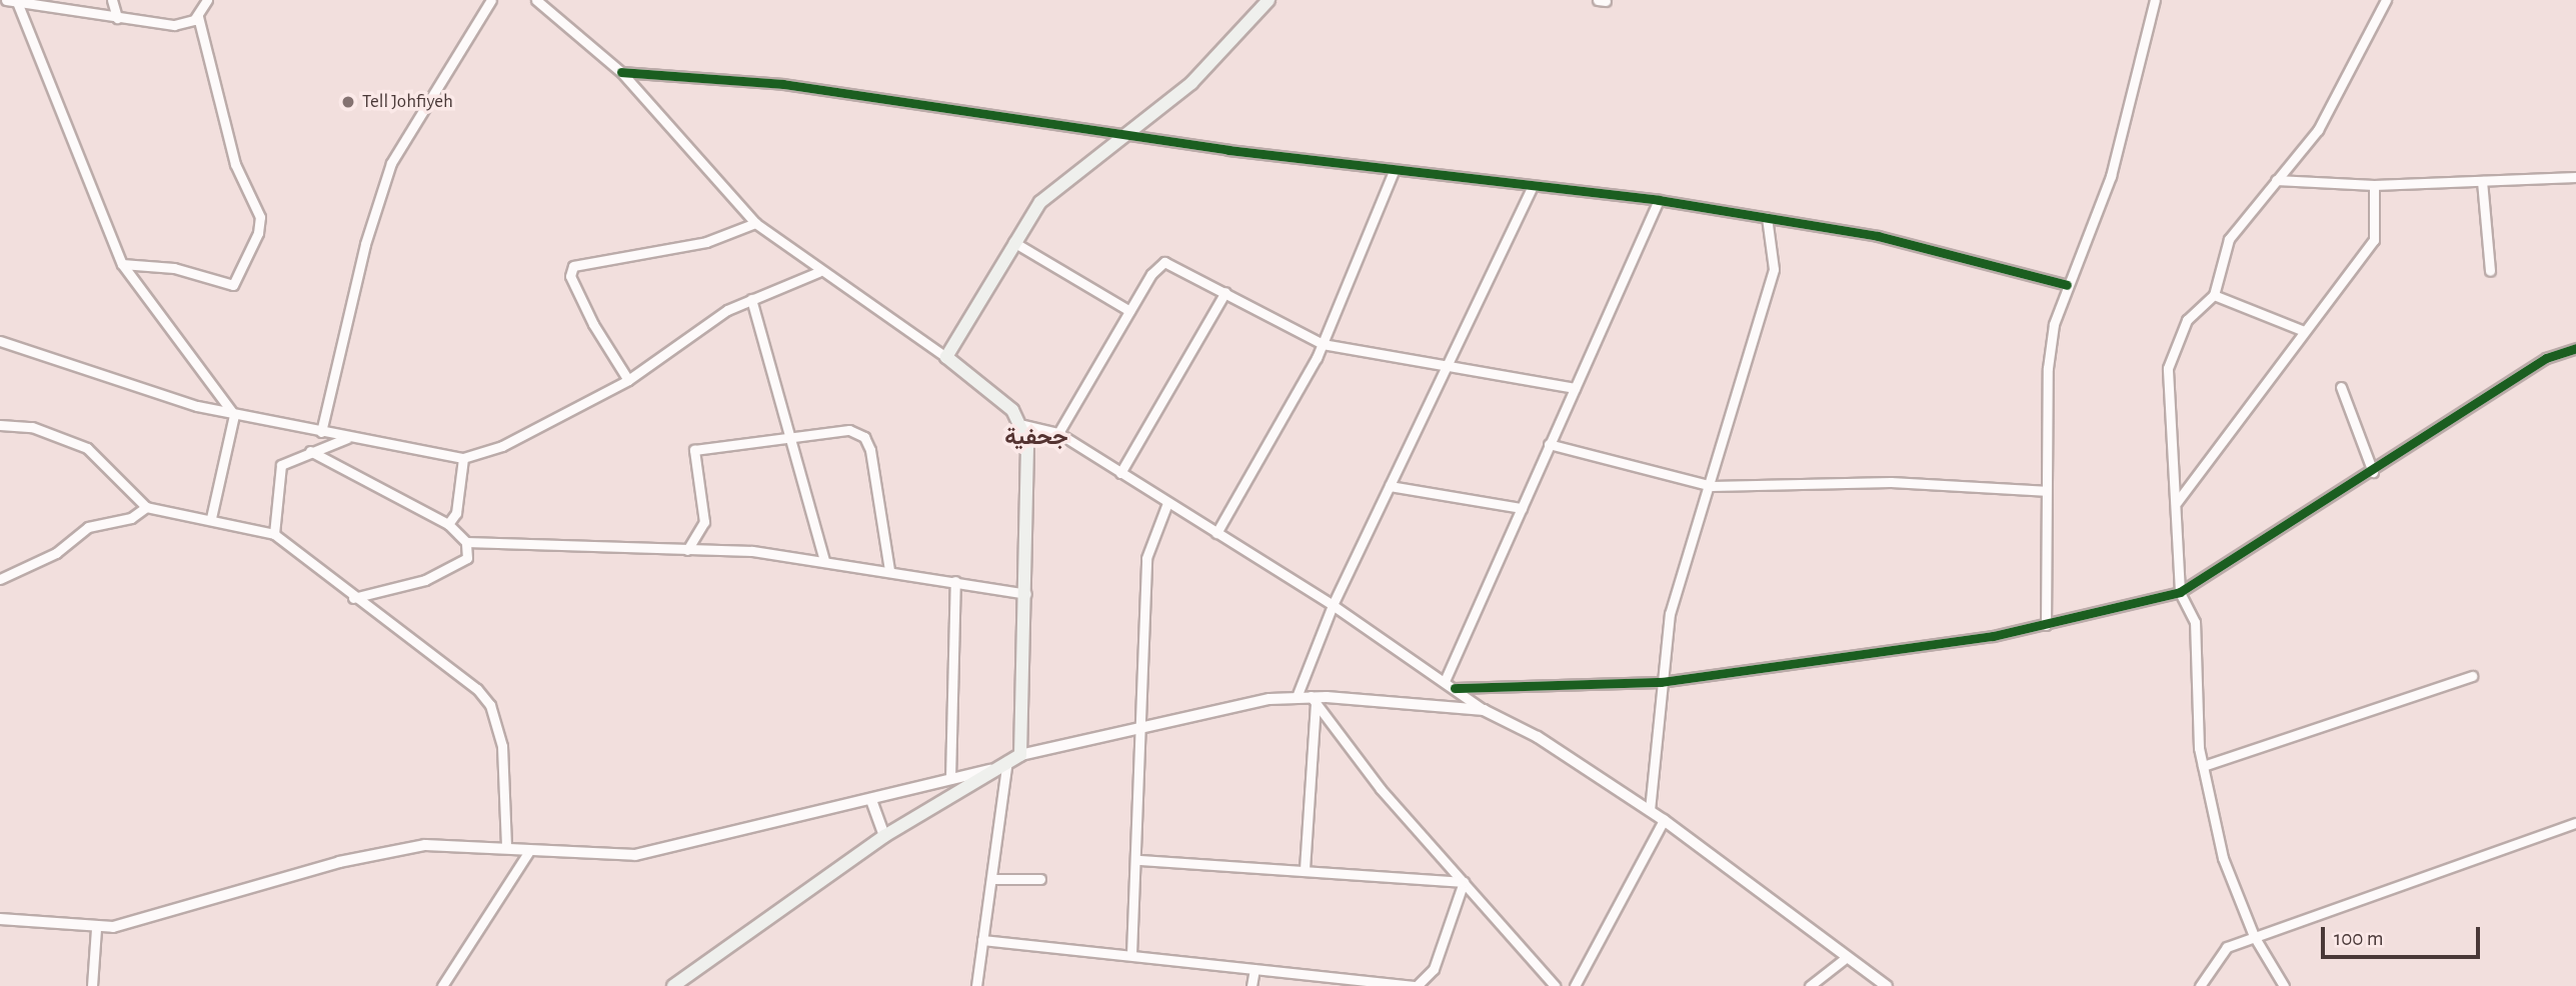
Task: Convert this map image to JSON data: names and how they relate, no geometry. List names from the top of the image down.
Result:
{
  "districts": ["جحفية"],
  "places": ["Tell Johfiyeh"],
  "scale_bar": "100 m"
}
